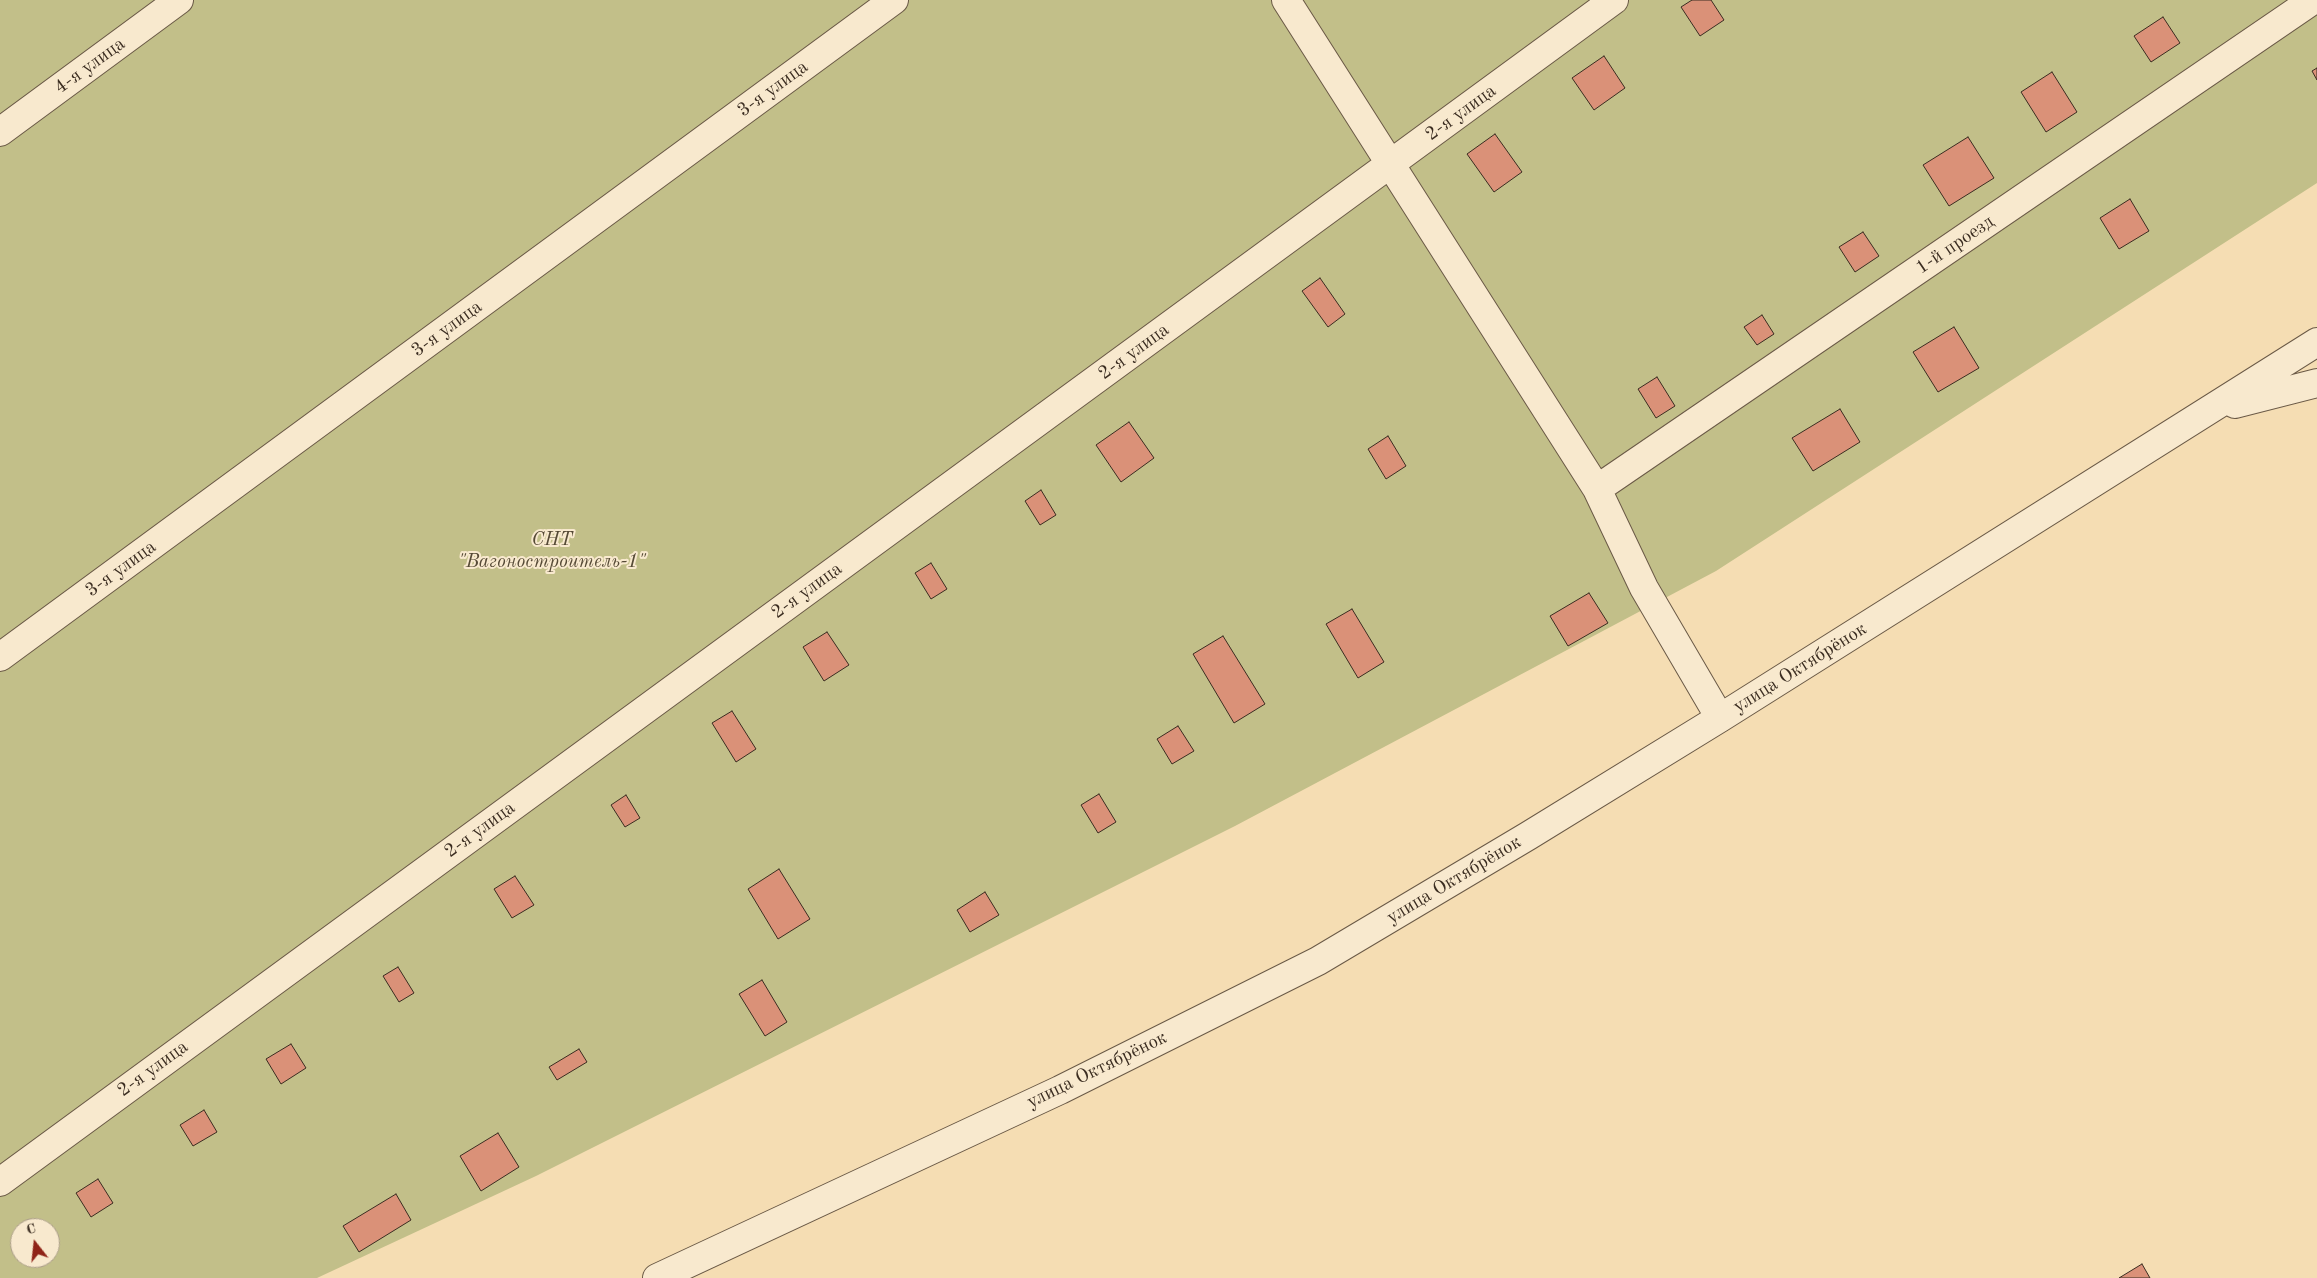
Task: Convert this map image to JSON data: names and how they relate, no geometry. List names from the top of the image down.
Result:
{
  "streets": {
    "street": [
      "4-я улица",
      "3-я улица",
      "2-я улица",
      "1-й проезд",
      "улица Октябрёнок"
    ]
  },
  "parks": ["СНТ \"Вагоностроитель-1\""],
  "north": "top"
}
